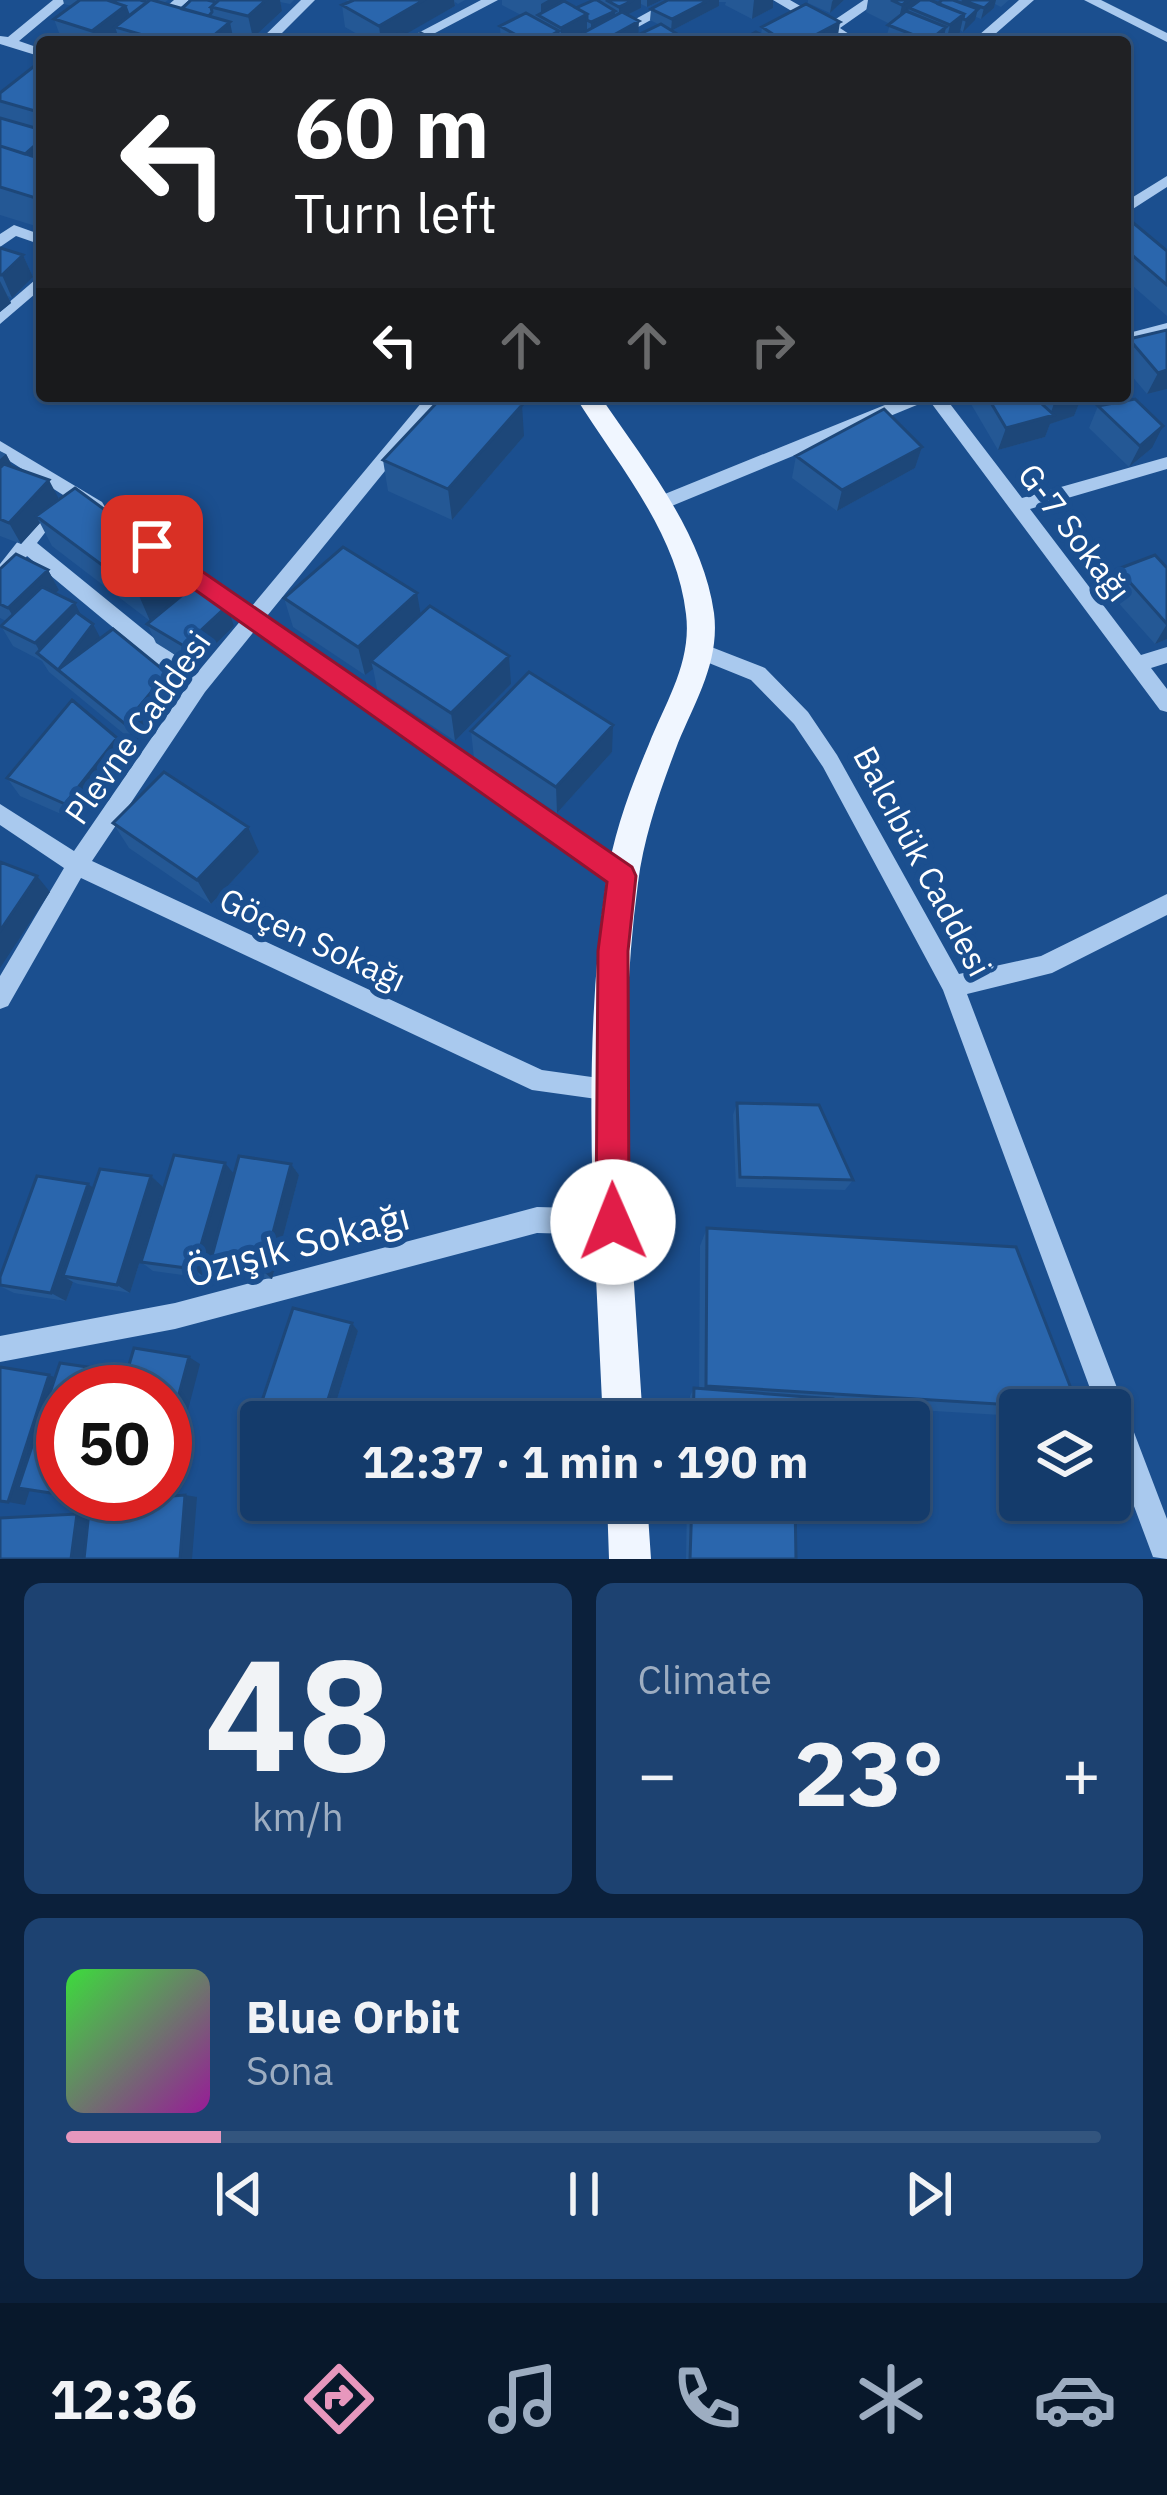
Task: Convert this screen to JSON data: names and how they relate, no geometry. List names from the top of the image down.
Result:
{
  "streets": {
    "street": [
      "G-7 Sokağı",
      "Plevne Caddesi",
      "Balcıbük Caddesi",
      "Göçen Sokağı",
      "Özışık Sokağı"
    ]
  },
  "crossings": [
    ["Plevne Caddesi", "Göçen Sokağı"]
  ],
  "page": {
    "turn": ["60 m", "Turn left"],
    "limit": "50",
    "trip": "12:37 · 1 min · 190 m",
    "tile": [
      ["48", "km/h"],
      "Climate"
    ],
    "heat": ["−", "23°", "+"],
    "song": ["Blue Orbit", "Sona"],
    "tabs": "12:36"
  }
}
